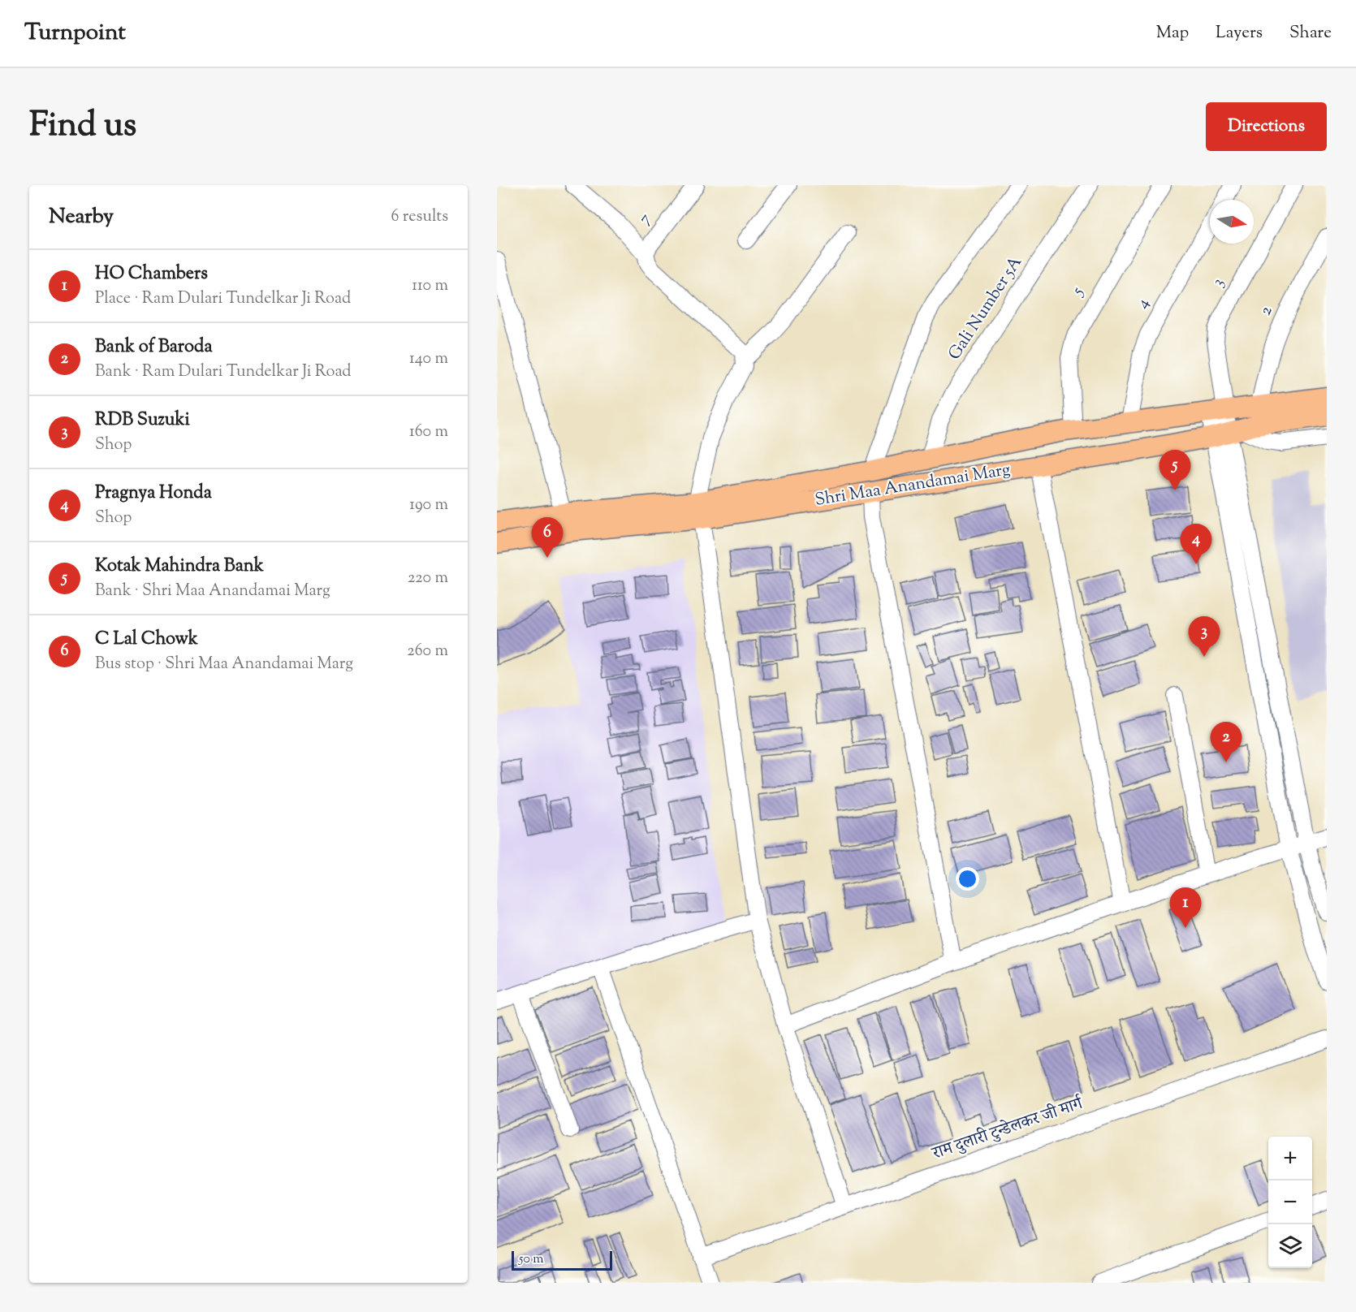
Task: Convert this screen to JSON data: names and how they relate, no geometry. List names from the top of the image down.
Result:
{
  "streets": {
    "main road": ["Shri Maa Anandamai Marg"],
    "street": [
      "7",
      "3",
      "5",
      "4",
      "Gali Number 5A",
      "2",
      "राम दुलारी टुन्डेलकर जी मार्ग"
    ]
  },
  "crossings": [
    ["3", "Shri Maa Anandamai Marg"],
    ["5", "Shri Maa Anandamai Marg"],
    ["4", "Shri Maa Anandamai Marg"],
    ["Gali Number 5A", "Shri Maa Anandamai Marg"],
    ["2", "Shri Maa Anandamai Marg"]
  ],
  "scale_bar": "50 m",
  "north": "right",
  "page": {
    "header": "Turnpoint",
    "nav": ["Map", "Layers", "Share"],
    "title": "Find us",
    "buttons": "Directions",
    "heading": ["Nearby", "6 results"],
    "list": [
      {
        "mark": "1",
        "name": "HO Chambers",
        "note": "Place · Ram Dulari Tundelkar Ji Road",
        "value": "110 m"
      },
      {
        "mark": "2",
        "name": "Bank of Baroda",
        "note": "Bank · Ram Dulari Tundelkar Ji Road",
        "value": "140 m"
      },
      {
        "mark": "3",
        "name": "RDB Suzuki",
        "note": "Shop",
        "value": "160 m"
      },
      {
        "mark": "4",
        "name": "Pragnya Honda",
        "note": "Shop",
        "value": "190 m"
      },
      {
        "mark": "5",
        "name": "Kotak Mahindra Bank",
        "note": "Bank · Shri Maa Anandamai Marg",
        "value": "220 m"
      },
      {
        "mark": "6",
        "name": "C Lal Chowk",
        "note": "Bus stop · Shri Maa Anandamai Marg",
        "value": "260 m"
      }
    ],
    "pins": [
      "5",
      "6",
      "4",
      "3",
      "2",
      "1"
    ],
    "map_buttons": ["+", "−"],
    "scale": "50 m"
  }
}
